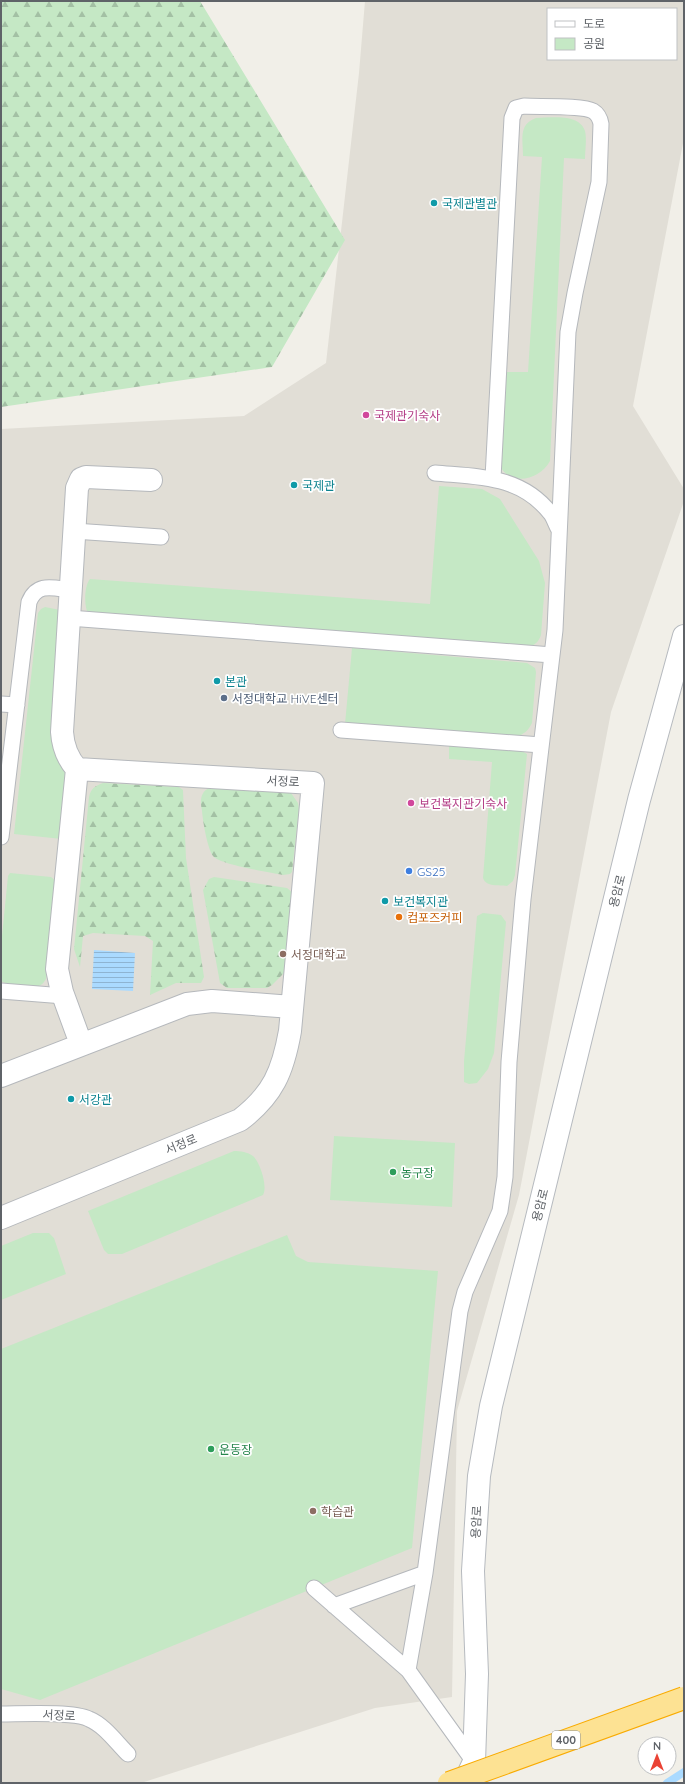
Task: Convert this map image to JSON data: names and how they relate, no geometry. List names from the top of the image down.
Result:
{
  "streets": {
    "highway": ["400"],
    "street": ["서정로", "용암로"]
  },
  "places": [
    "국제관별관",
    "국제관기숙사",
    "국제관",
    "본관",
    "서정대학교 HiVE센터",
    "보건복지관기숙사",
    "GS25",
    "보건복지관",
    "컴포즈커피",
    "서정대학교",
    "서강관",
    "농구장",
    "운동장",
    "학습관"
  ],
  "legend": ["도로", "공원"],
  "north": "top"
}
